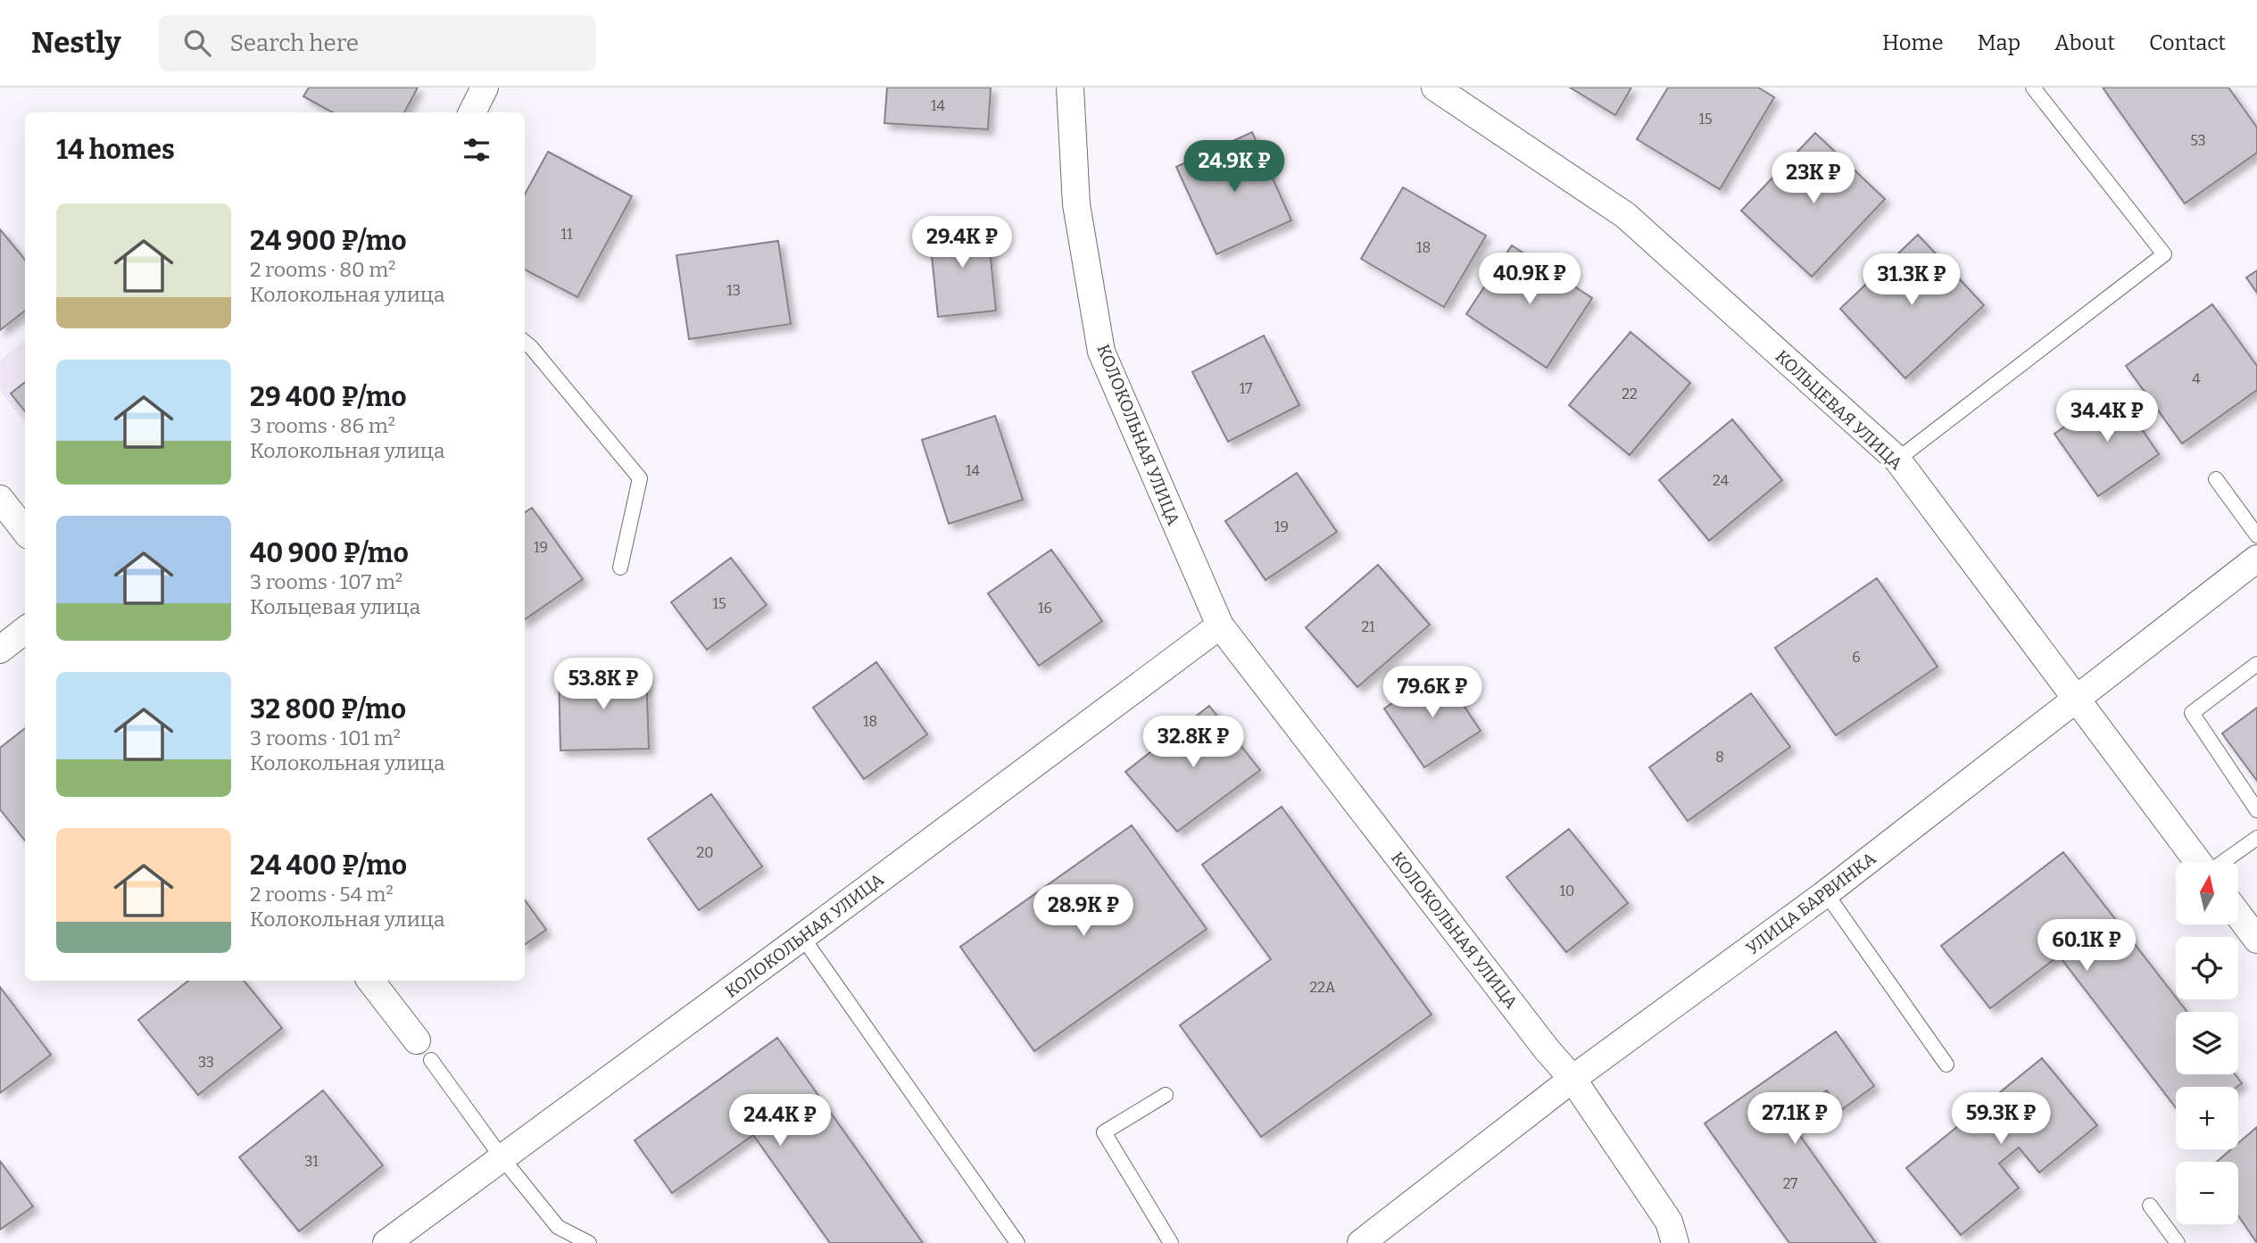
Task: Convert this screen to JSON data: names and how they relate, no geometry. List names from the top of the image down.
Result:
{
  "streets": {
    "street": ["КОЛЬЦЕВАЯ УЛИЦА", "КОЛОКОЛЬНАЯ УЛИЦА", "УЛИЦА БАРВИНКА"]
  },
  "crossings": [
    ["КОЛЬЦЕВАЯ УЛИЦА", "УЛИЦА БАРВИНКА"],
    ["КОЛОКОЛЬНАЯ УЛИЦА", "УЛИЦА БАРВИНКА"]
  ],
  "house_numbers": [
    "14",
    "15",
    "53",
    "11",
    "18",
    "13",
    "4",
    "17",
    "22",
    "14",
    "24",
    "19",
    "19",
    "15",
    "16",
    "21",
    "6",
    "18",
    "8",
    "20",
    "10",
    "22А",
    "33",
    "31",
    "27"
  ],
  "north": "top",
  "page": {
    "header": "Nestly",
    "search": "Search here",
    "nav": [
      "Home",
      "Map",
      "About",
      "Contact"
    ],
    "heading": "14 homes",
    "price": [
      "24.9K ₽",
      "23K ₽",
      "29.4K ₽",
      "40.9K ₽",
      "31.3K ₽",
      "34.4K ₽",
      "53.8K ₽",
      "79.6K ₽",
      "32.8K ₽",
      "28.9K ₽",
      "60.1K ₽",
      "27.1K ₽",
      "59.3K ₽",
      "24.4K ₽"
    ],
    "list": [
      {
        "name": "24 900 ₽/mo",
        "note": "2 rooms · 80 m² · Колокольная улица"
      },
      {
        "name": "29 400 ₽/mo",
        "note": "3 rooms · 86 m² · Колокольная улица"
      },
      {
        "name": "40 900 ₽/mo",
        "note": "3 rooms · 107 m² · Кольцевая улица"
      },
      {
        "name": "32 800 ₽/mo",
        "note": "3 rooms · 101 m² · Колокольная улица"
      },
      {
        "name": "24 400 ₽/mo",
        "note": "2 rooms · 54 m² · Колокольная улица"
      }
    ],
    "map_buttons": ["+", "−"]
  }
}
